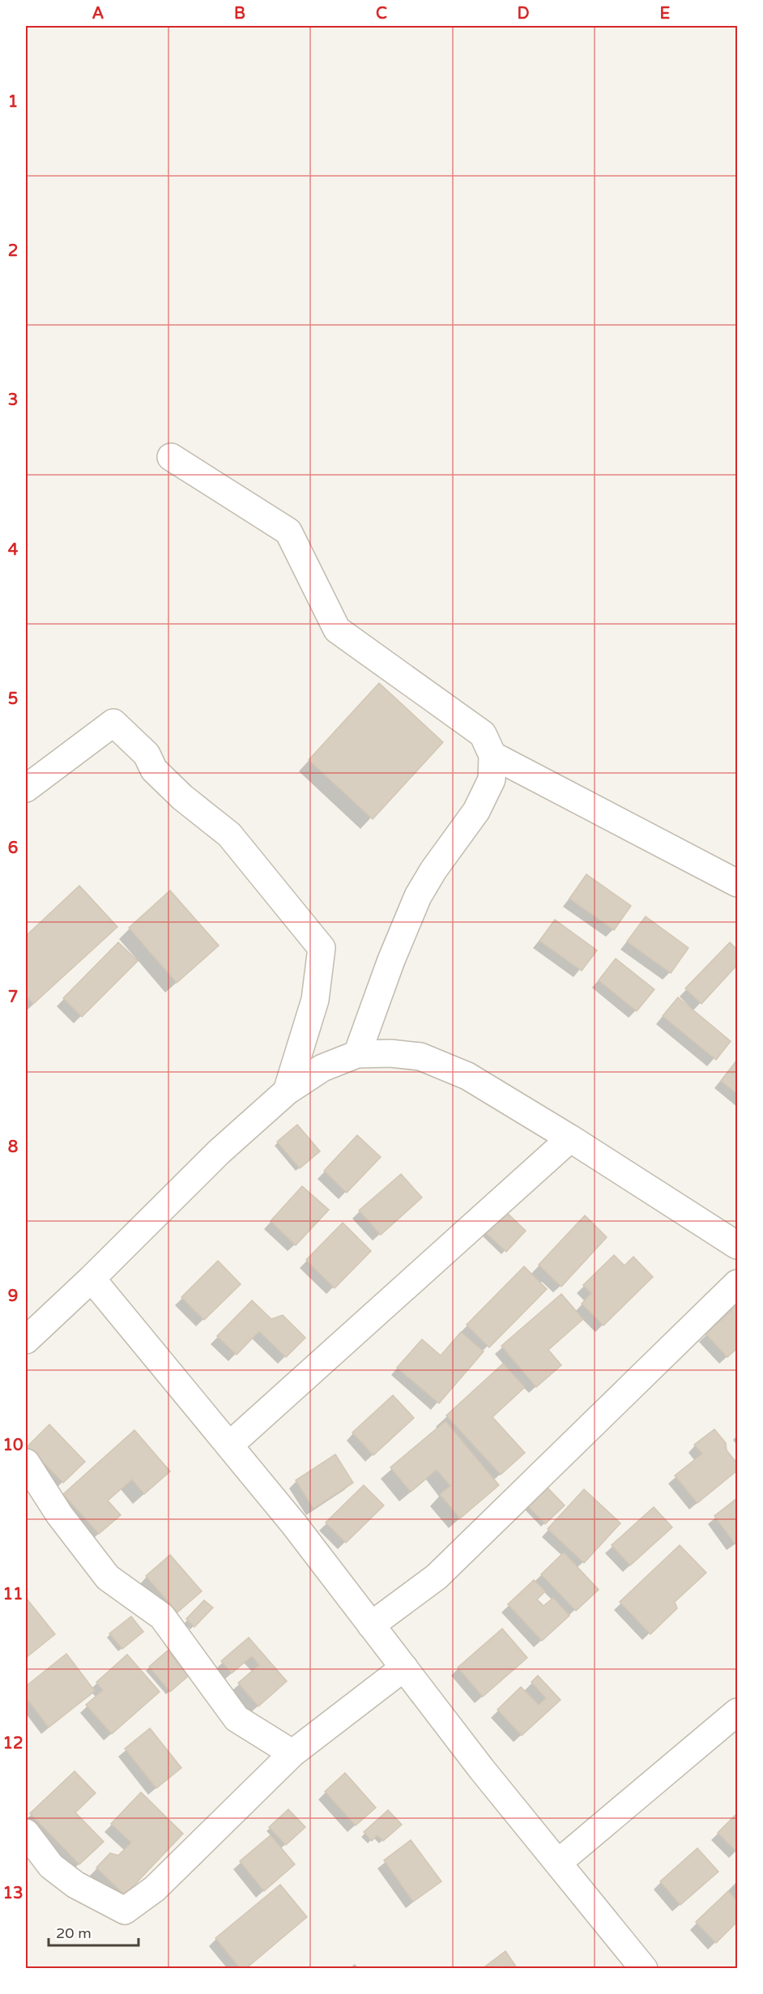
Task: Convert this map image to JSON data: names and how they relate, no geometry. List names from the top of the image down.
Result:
{
  "scale_bar": "20 m",
  "grid": {
    "columns": [
      "A",
      "B",
      "C",
      "D",
      "E"
    ],
    "rows": [
      "1",
      "2",
      "3",
      "4",
      "5",
      "6",
      "7",
      "8",
      "9",
      "10",
      "11",
      "12",
      "13"
    ]
  }
}
